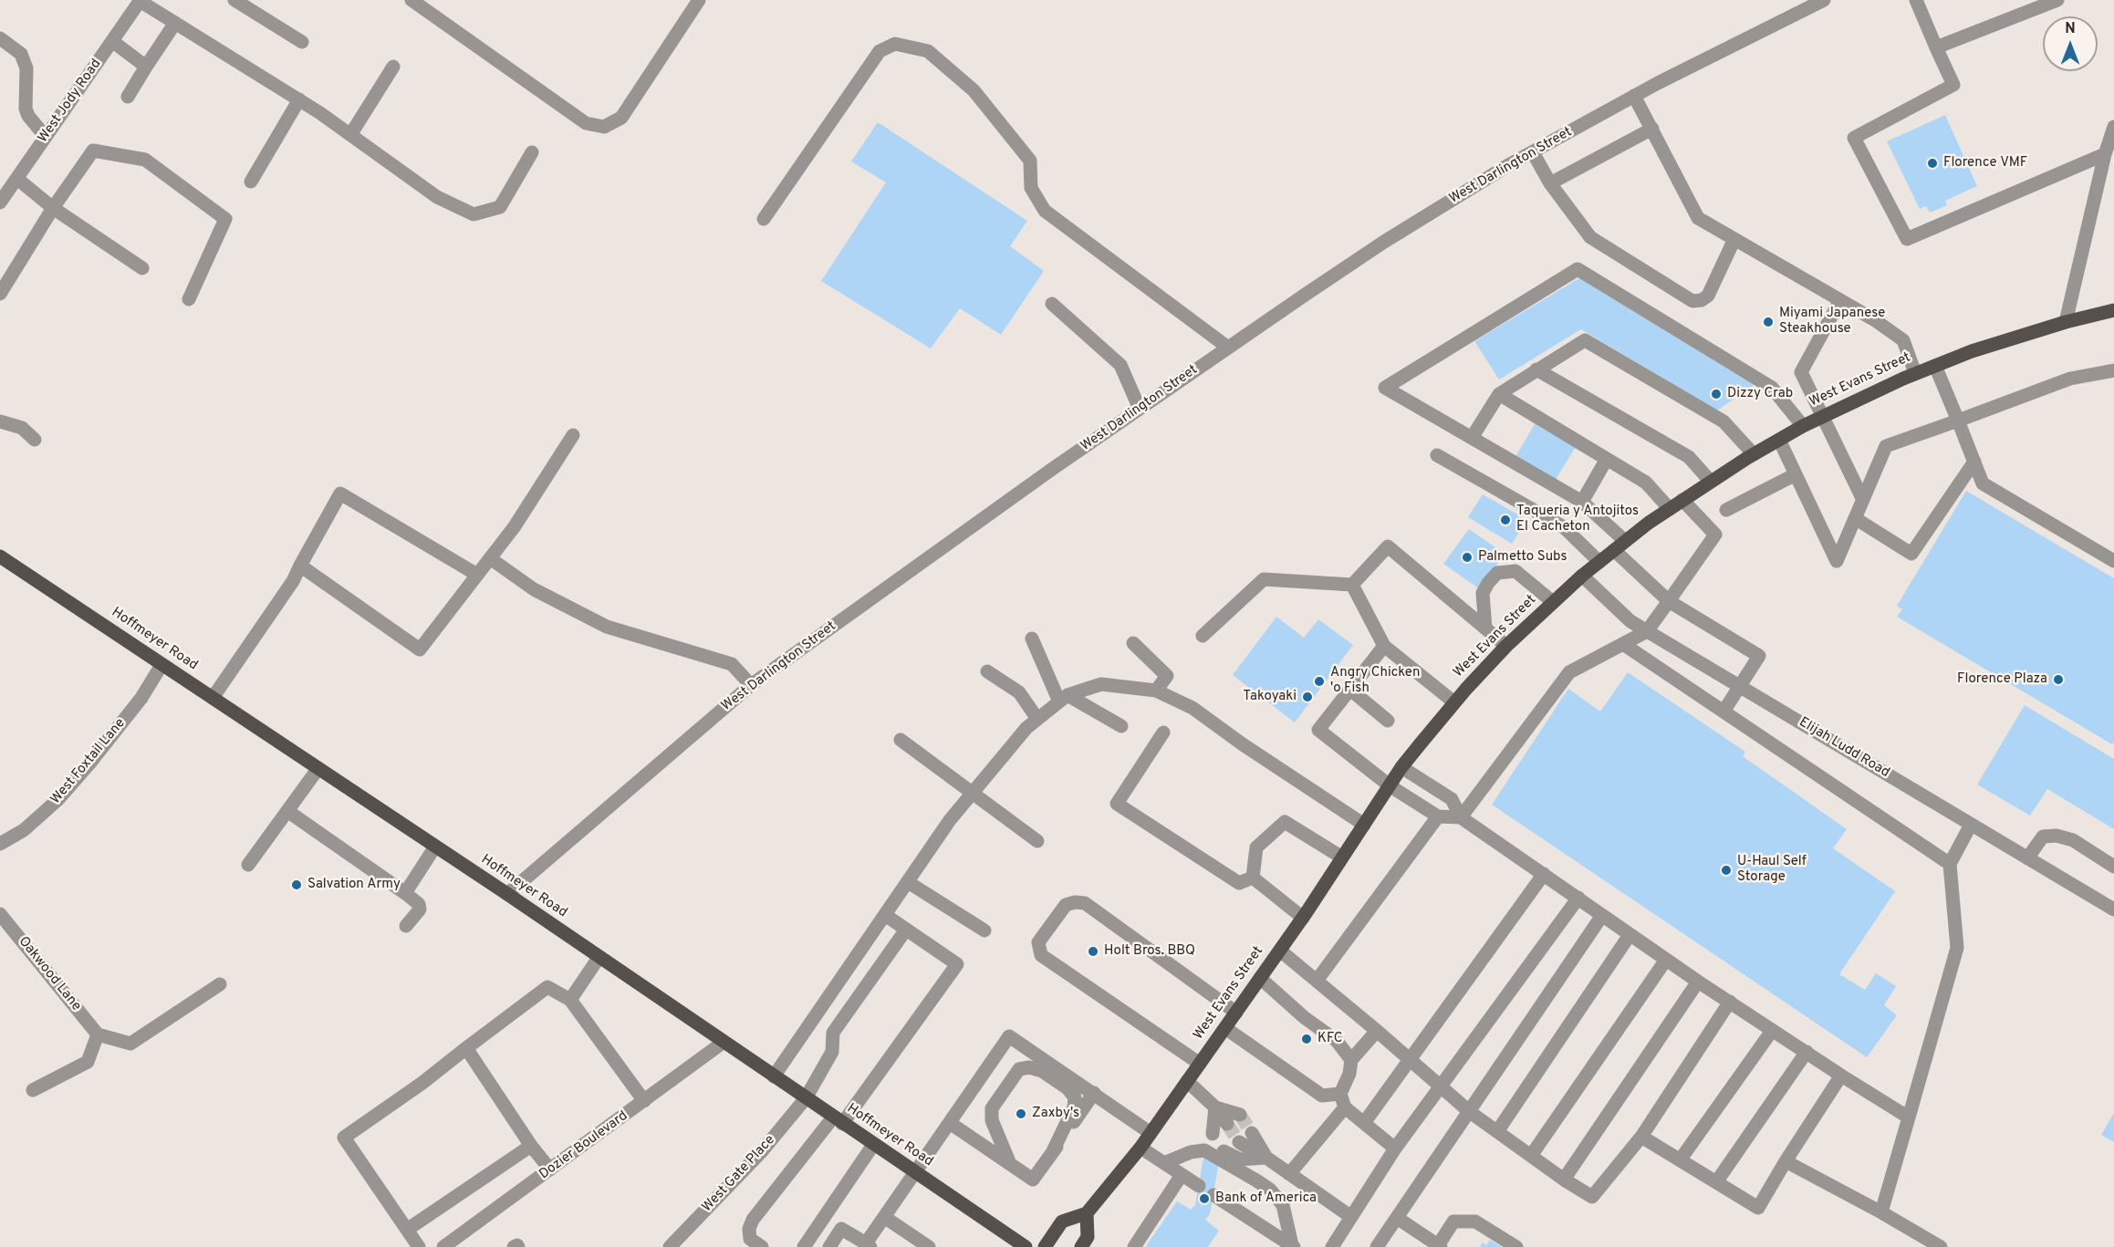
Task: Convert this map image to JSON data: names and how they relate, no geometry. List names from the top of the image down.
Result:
{
  "streets": {
    "main road": ["West Evans Street", "Hoffmeyer Road"],
    "street": [
      "West Jody Road",
      "West Darlington Street",
      "Elijah Ludd Road",
      "West Foxtail Lane",
      "Oakwood Lane",
      "Dozier Boulevard",
      "West Gate Place"
    ]
  },
  "crossings": [
    ["West Darlington Street", "Hoffmeyer Road"],
    ["West Evans Street", "Elijah Ludd Road"],
    ["Hoffmeyer Road", "West Foxtail Lane"],
    ["Hoffmeyer Road", "Dozier Boulevard"],
    ["Hoffmeyer Road", "West Gate Place"]
  ],
  "places": [
    "Florence VMF",
    "Miyami Japanese Steakhouse",
    "Dizzy Crab",
    "Taqueria y Antojitos El Cacheton",
    "Palmetto Subs",
    "Florence Plaza",
    "Angry Chicken 'o Fish",
    "Takoyaki",
    "U-Haul Self Storage",
    "Salvation Army",
    "Holt Bros. BBQ",
    "KFC",
    "Zaxby's",
    "Bank of America"
  ],
  "north": "top"
}
